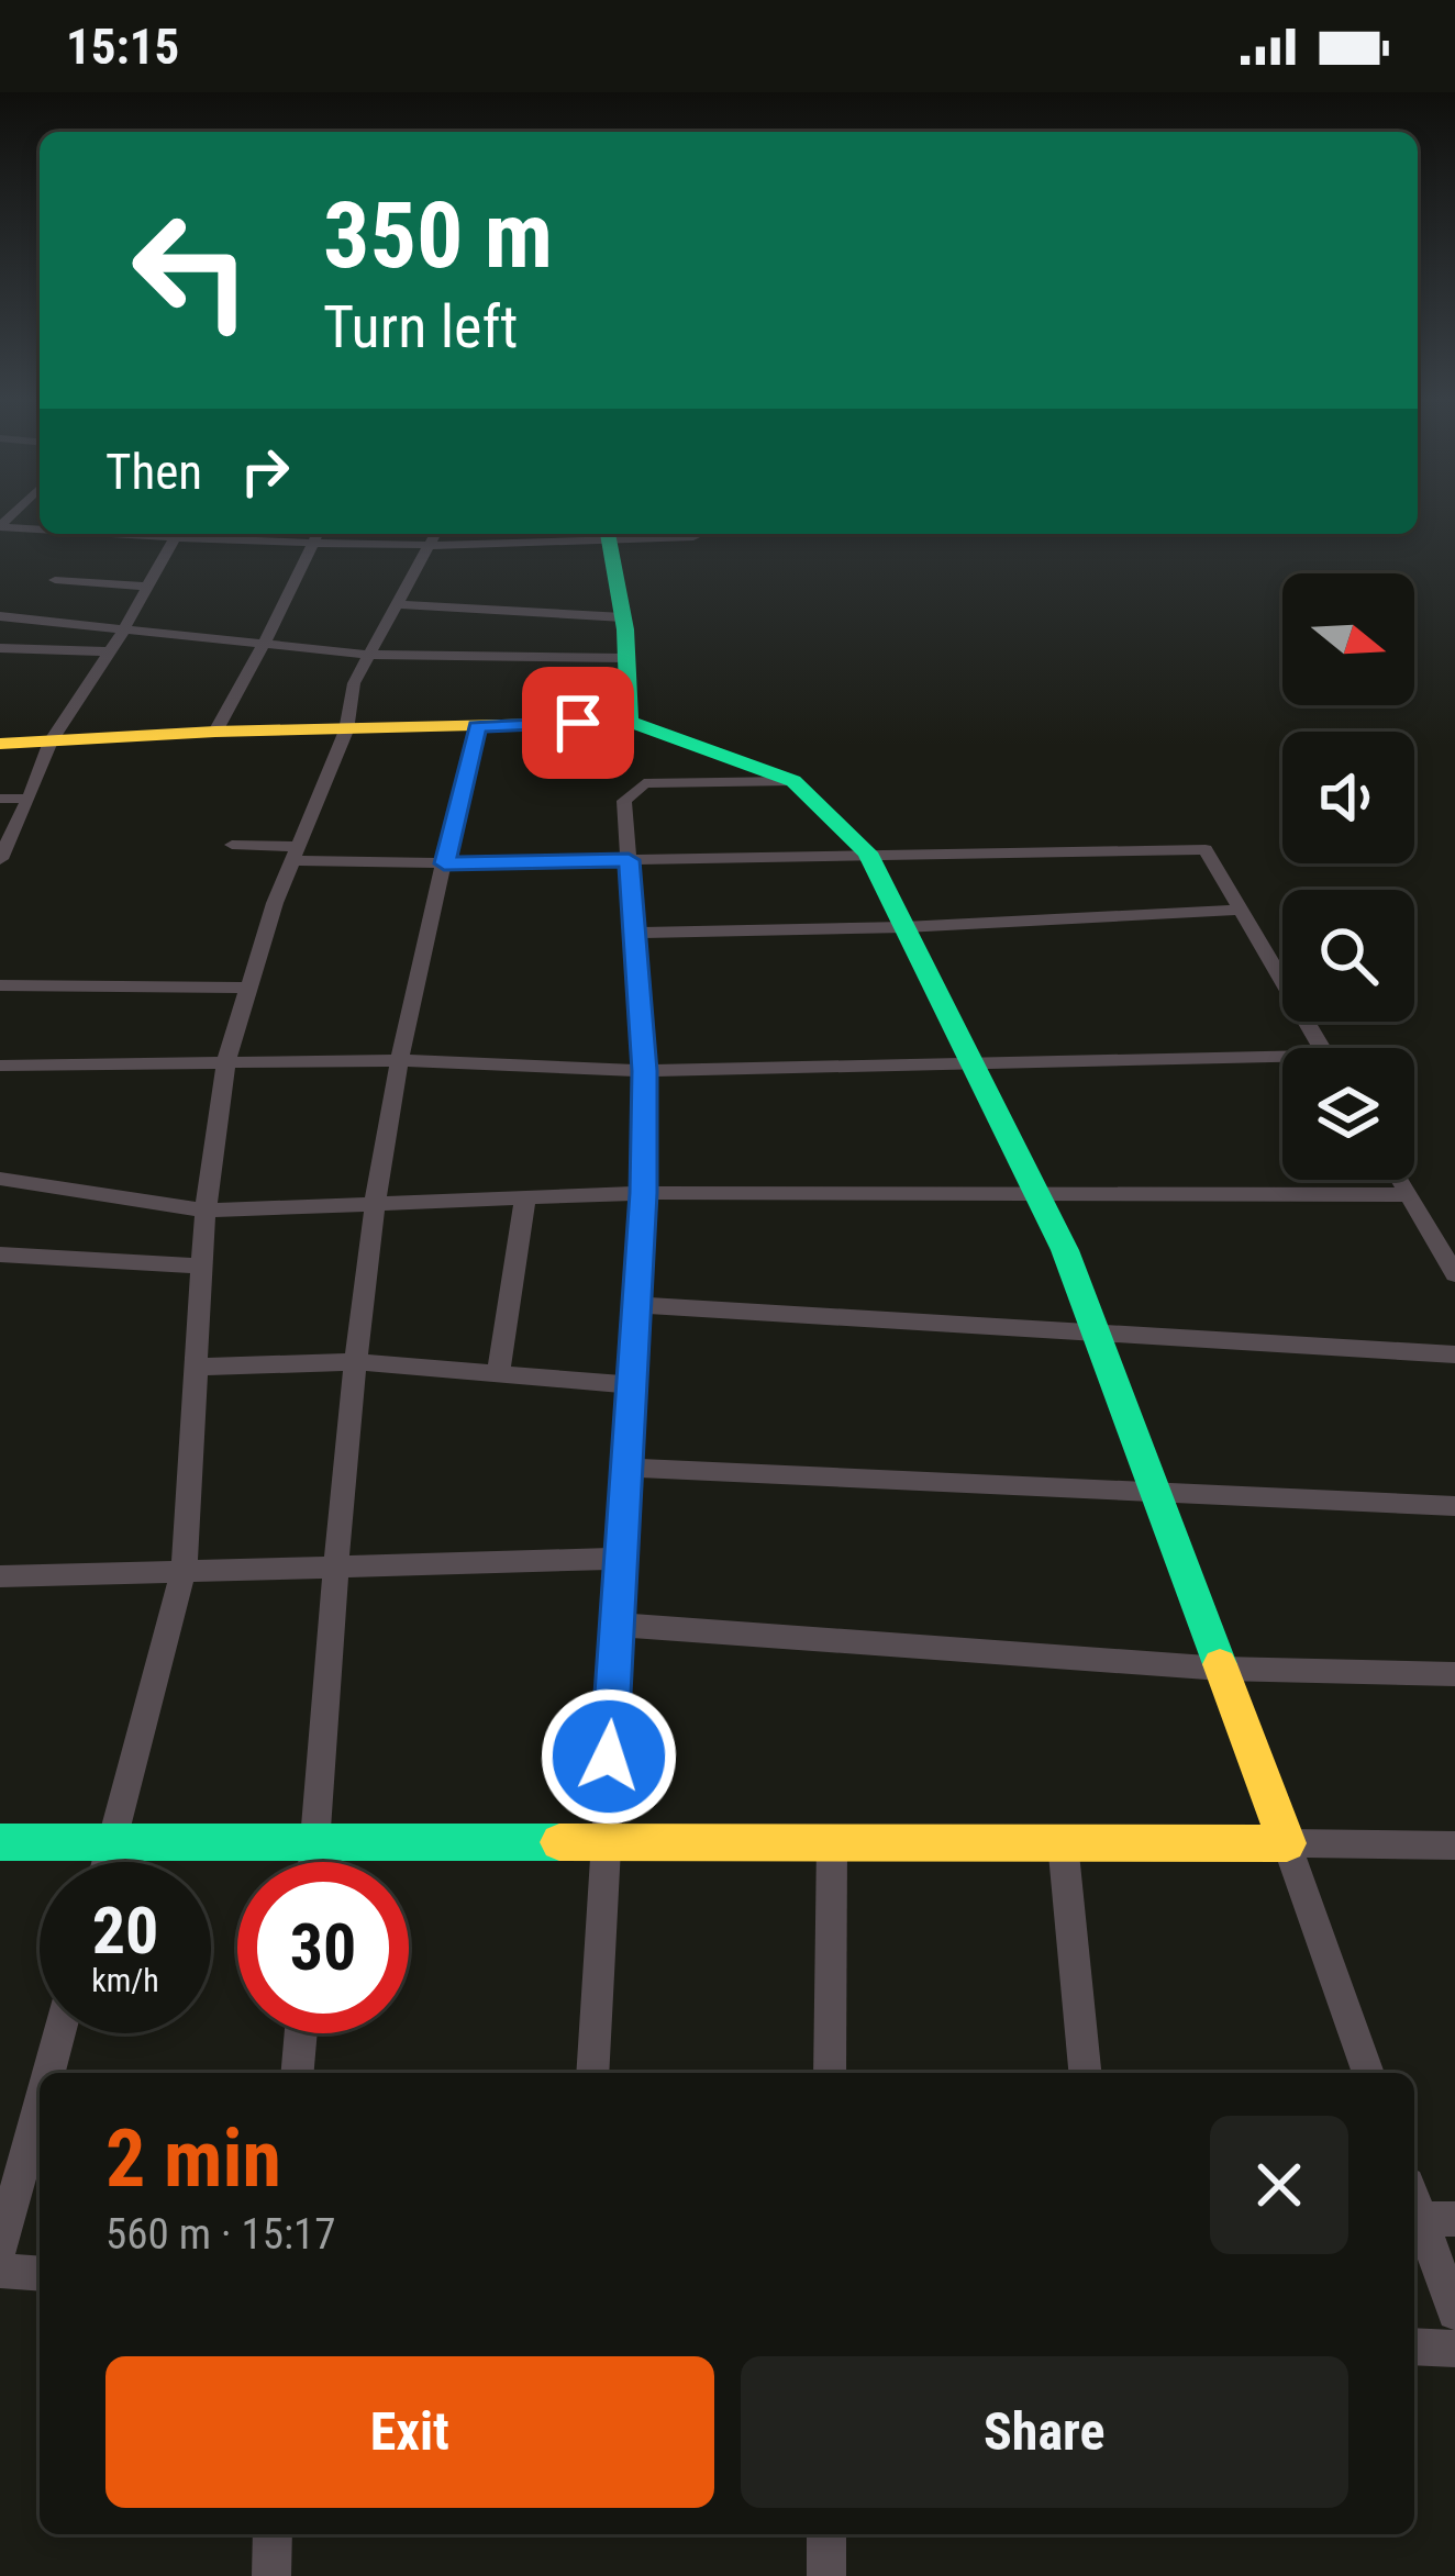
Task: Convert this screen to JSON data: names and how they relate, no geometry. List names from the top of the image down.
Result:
{
  "north": "right",
  "page": {
    "status": "15:15",
    "turn": ["350 m", "Turn left"],
    "then": "Then",
    "speed": "20 km/h",
    "limit": "30",
    "heading": ["2 min", "560 m · 15:17"],
    "buttons": ["Exit", "Share"]
  }
}
